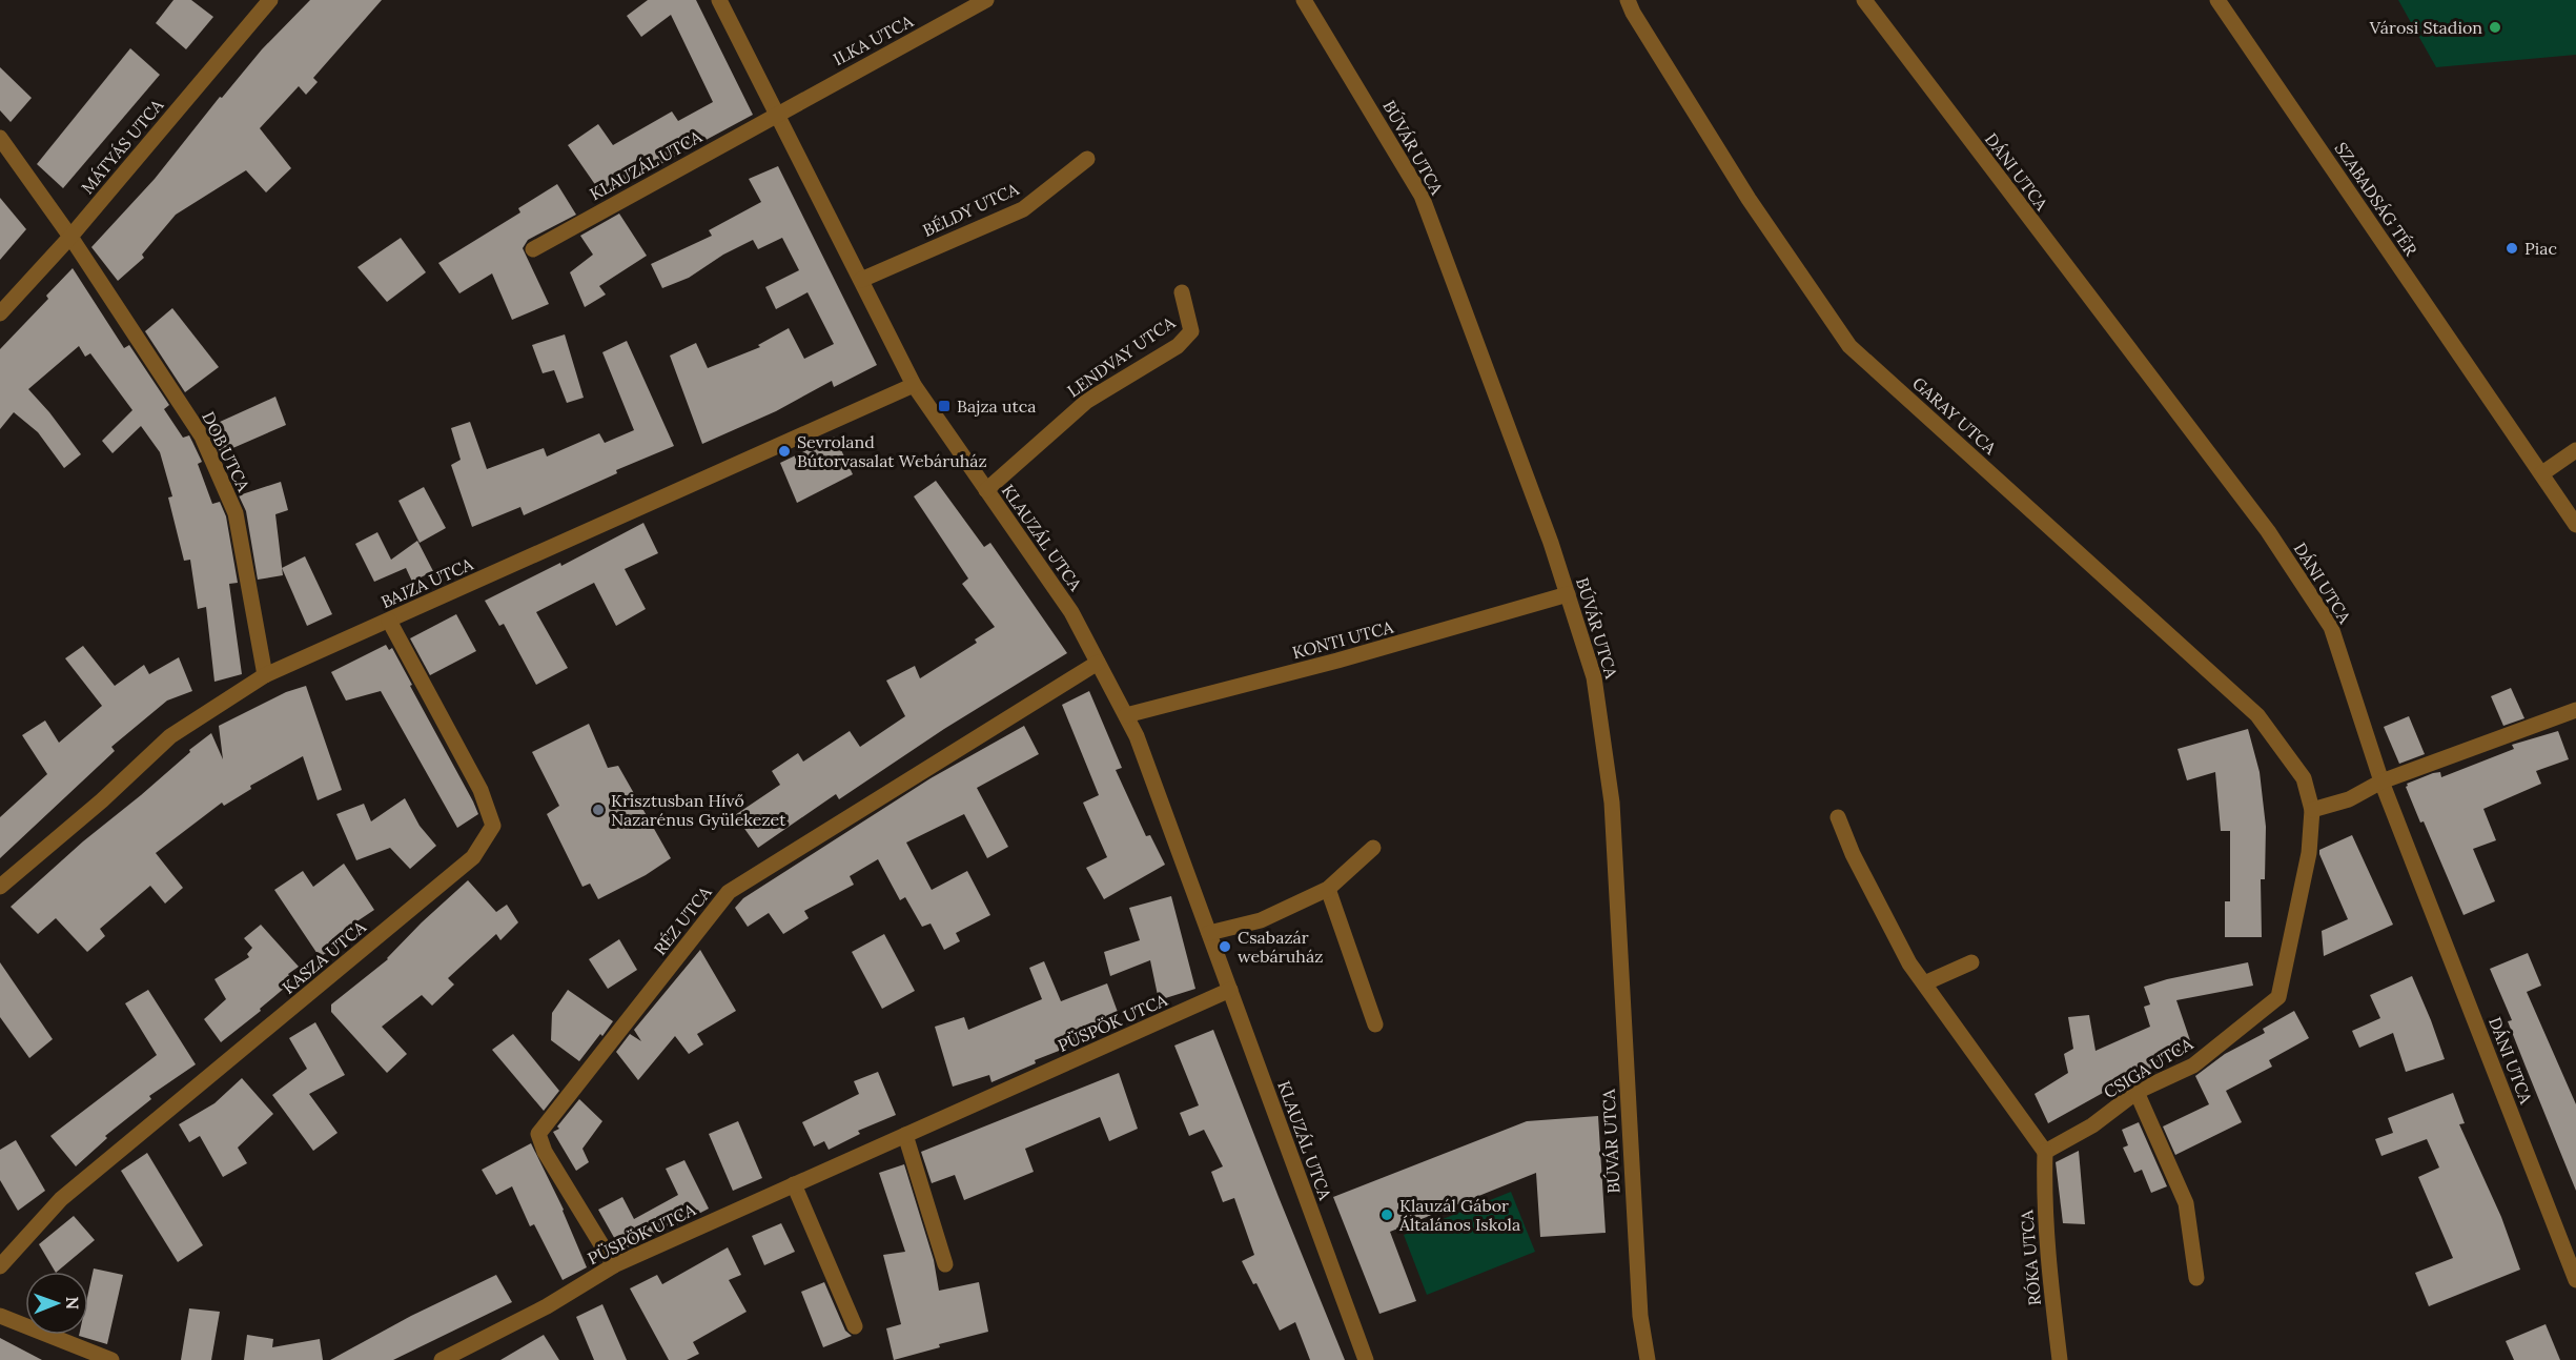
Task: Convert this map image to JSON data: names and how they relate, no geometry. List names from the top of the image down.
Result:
{
  "streets": {
    "street": [
      "ILKA UTCA",
      "MÁTYÁS UTCA",
      "BÚVÁR UTCA",
      "KLAUZÁL UTCA",
      "DÁNI UTCA",
      "SZABADSÁG TÉR",
      "BÉLDY UTCA",
      "LENDVAY UTCA",
      "GARAY UTCA",
      "DOB UTCA",
      "BAJZA UTCA",
      "KONTI UTCA",
      "RÉZ UTCA",
      "KASZA UTCA",
      "PÜSPÖK UTCA",
      "CSIGA UTCA",
      "RÓKA UTCA"
    ]
  },
  "crossings": [
    ["ILKA UTCA", "KLAUZÁL UTCA"],
    ["MÁTYÁS UTCA", "DOB UTCA"],
    ["BÚVÁR UTCA", "KONTI UTCA"],
    ["KLAUZÁL UTCA", "BÉLDY UTCA"],
    ["KLAUZÁL UTCA", "LENDVAY UTCA"],
    ["KLAUZÁL UTCA", "BAJZA UTCA"],
    ["KLAUZÁL UTCA", "KONTI UTCA"],
    ["KLAUZÁL UTCA", "RÉZ UTCA"],
    ["KLAUZÁL UTCA", "PÜSPÖK UTCA"],
    ["GARAY UTCA", "CSIGA UTCA"],
    ["DOB UTCA", "BAJZA UTCA"],
    ["BAJZA UTCA", "KASZA UTCA"],
    ["RÉZ UTCA", "PÜSPÖK UTCA"],
    ["CSIGA UTCA", "RÓKA UTCA"]
  ],
  "places": {
    "other": [
      "Városi Stadion",
      "Piac",
      "Sevroland Bútorvasalat Webáruház",
      "Krisztusban Hívő Nazarénus Gyülekezet",
      "Csabazár webáruház",
      "Klauzál Gábor Általános Iskola"
    ],
    "transit": ["Bajza utca"]
  },
  "north": "right"
}
